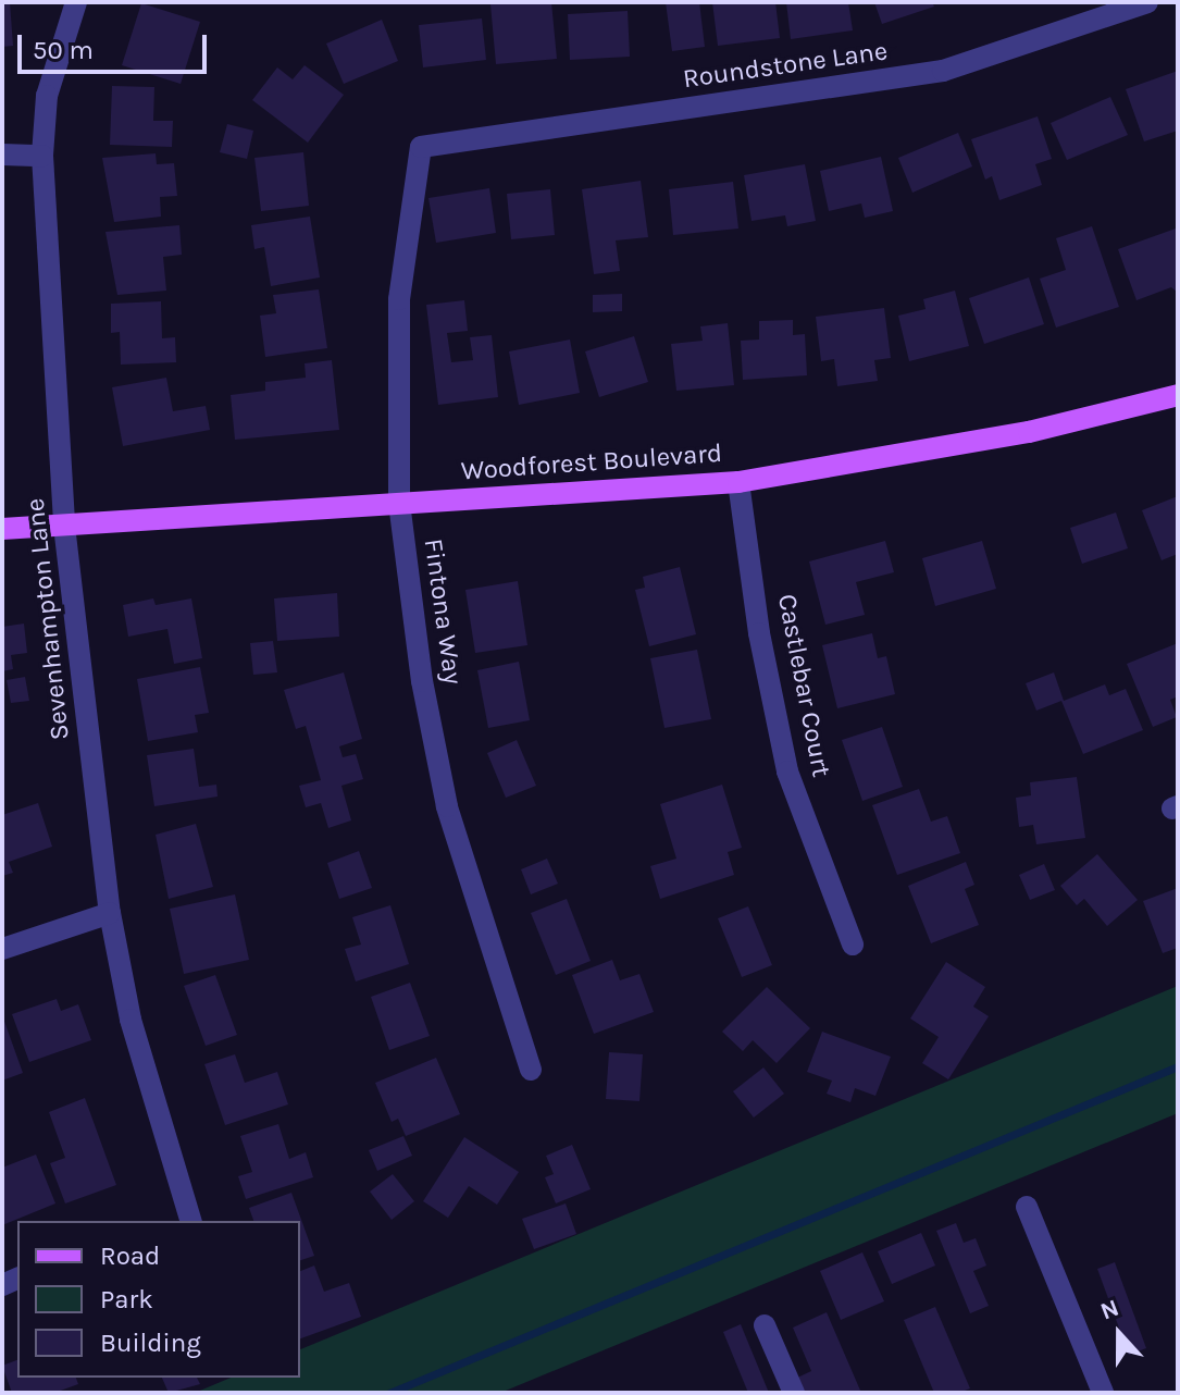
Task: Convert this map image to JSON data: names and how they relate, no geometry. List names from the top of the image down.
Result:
{
  "streets": {
    "main road": ["Woodforest Boulevard"],
    "street": [
      "Roundstone Lane",
      "Fintona Way",
      "Sevenhampton Lane",
      "Castlebar Court"
    ]
  },
  "crossings": [
    ["Roundstone Lane", "Fintona Way"],
    ["Woodforest Boulevard", "Fintona Way"],
    ["Woodforest Boulevard", "Sevenhampton Lane"],
    ["Woodforest Boulevard", "Castlebar Court"]
  ],
  "legend": ["Road", "Park", "Building"],
  "scale_bar": "50 m",
  "north": "top"
}
